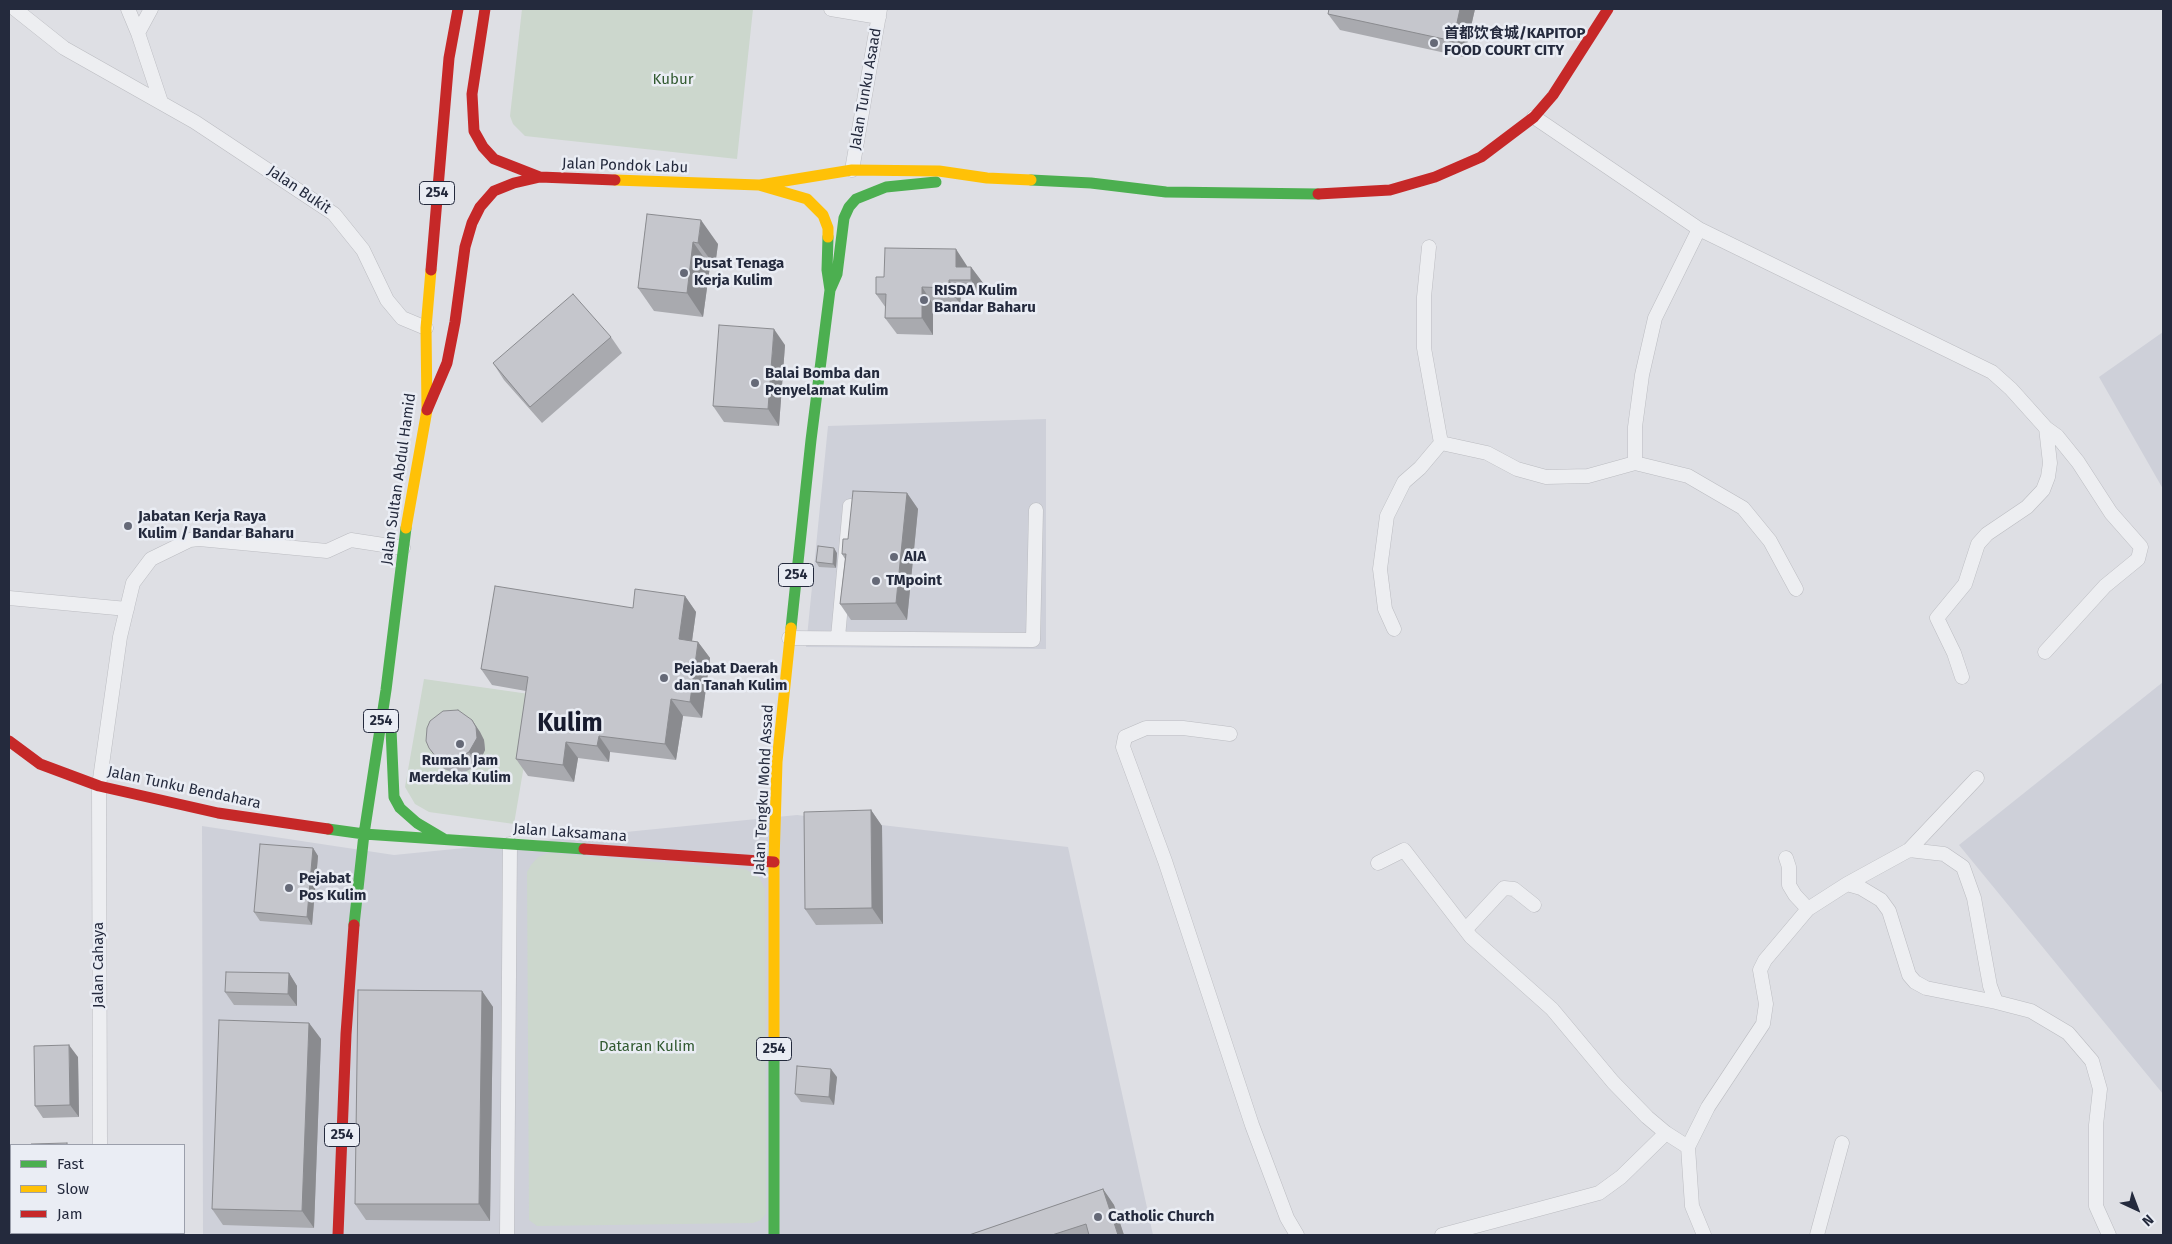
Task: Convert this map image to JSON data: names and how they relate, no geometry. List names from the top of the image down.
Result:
{
  "streets": {
    "main road": [
      "Jalan Pondok Labu",
      "254",
      "Jalan Sultan Abdul Hamid",
      "Jalan Tunku Bendahara",
      "Jalan Tengku Mohd Assad",
      "Jalan Laksamana"
    ],
    "street": ["Jalan Tunku Asaad", "Jalan Bukit", "Jalan Cahaya"]
  },
  "crossings": [
    ["Jalan Tunku Asaad", "Jalan Pondok Labu"],
    ["Jalan Pondok Labu", "254"],
    ["Jalan Pondok Labu", "Jalan Sultan Abdul Hamid"],
    ["Jalan Pondok Labu", "Jalan Tengku Mohd Assad"],
    ["Jalan Bukit", "Jalan Sultan Abdul Hamid"],
    ["254", "Jalan Sultan Abdul Hamid"],
    ["254", "Jalan Tunku Bendahara"],
    ["254", "Jalan Laksamana"],
    ["Jalan Sultan Abdul Hamid", "Jalan Tunku Bendahara"],
    ["Jalan Sultan Abdul Hamid", "Jalan Laksamana"],
    ["Jalan Sultan Abdul Hamid", "Jalan Cahaya"],
    ["Jalan Tunku Bendahara", "Jalan Laksamana"],
    ["Jalan Tunku Bendahara", "Jalan Cahaya"],
    ["Jalan Tengku Mohd Assad", "Jalan Laksamana"]
  ],
  "districts": ["Kulim"],
  "parks": ["Kubur", "Dataran Kulim"],
  "places": [
    "首都饮食城/KAPITOP FOOD COURT CITY",
    "Pusat Tenaga Kerja Kulim",
    "RISDA Kulim Bandar Baharu",
    "Balai Bomba dan Penyelamat Kulim",
    "Jabatan Kerja Raya Kulim / Bandar Baharu",
    "AIA",
    "TMpoint",
    "Pejabat Daerah dan Tanah Kulim",
    "Rumah Jam Merdeka Kulim",
    "Pejabat Pos Kulim",
    "Catholic Church"
  ],
  "legend": ["Fast", "Slow", "Jam"],
  "north": "bottom right"
}
